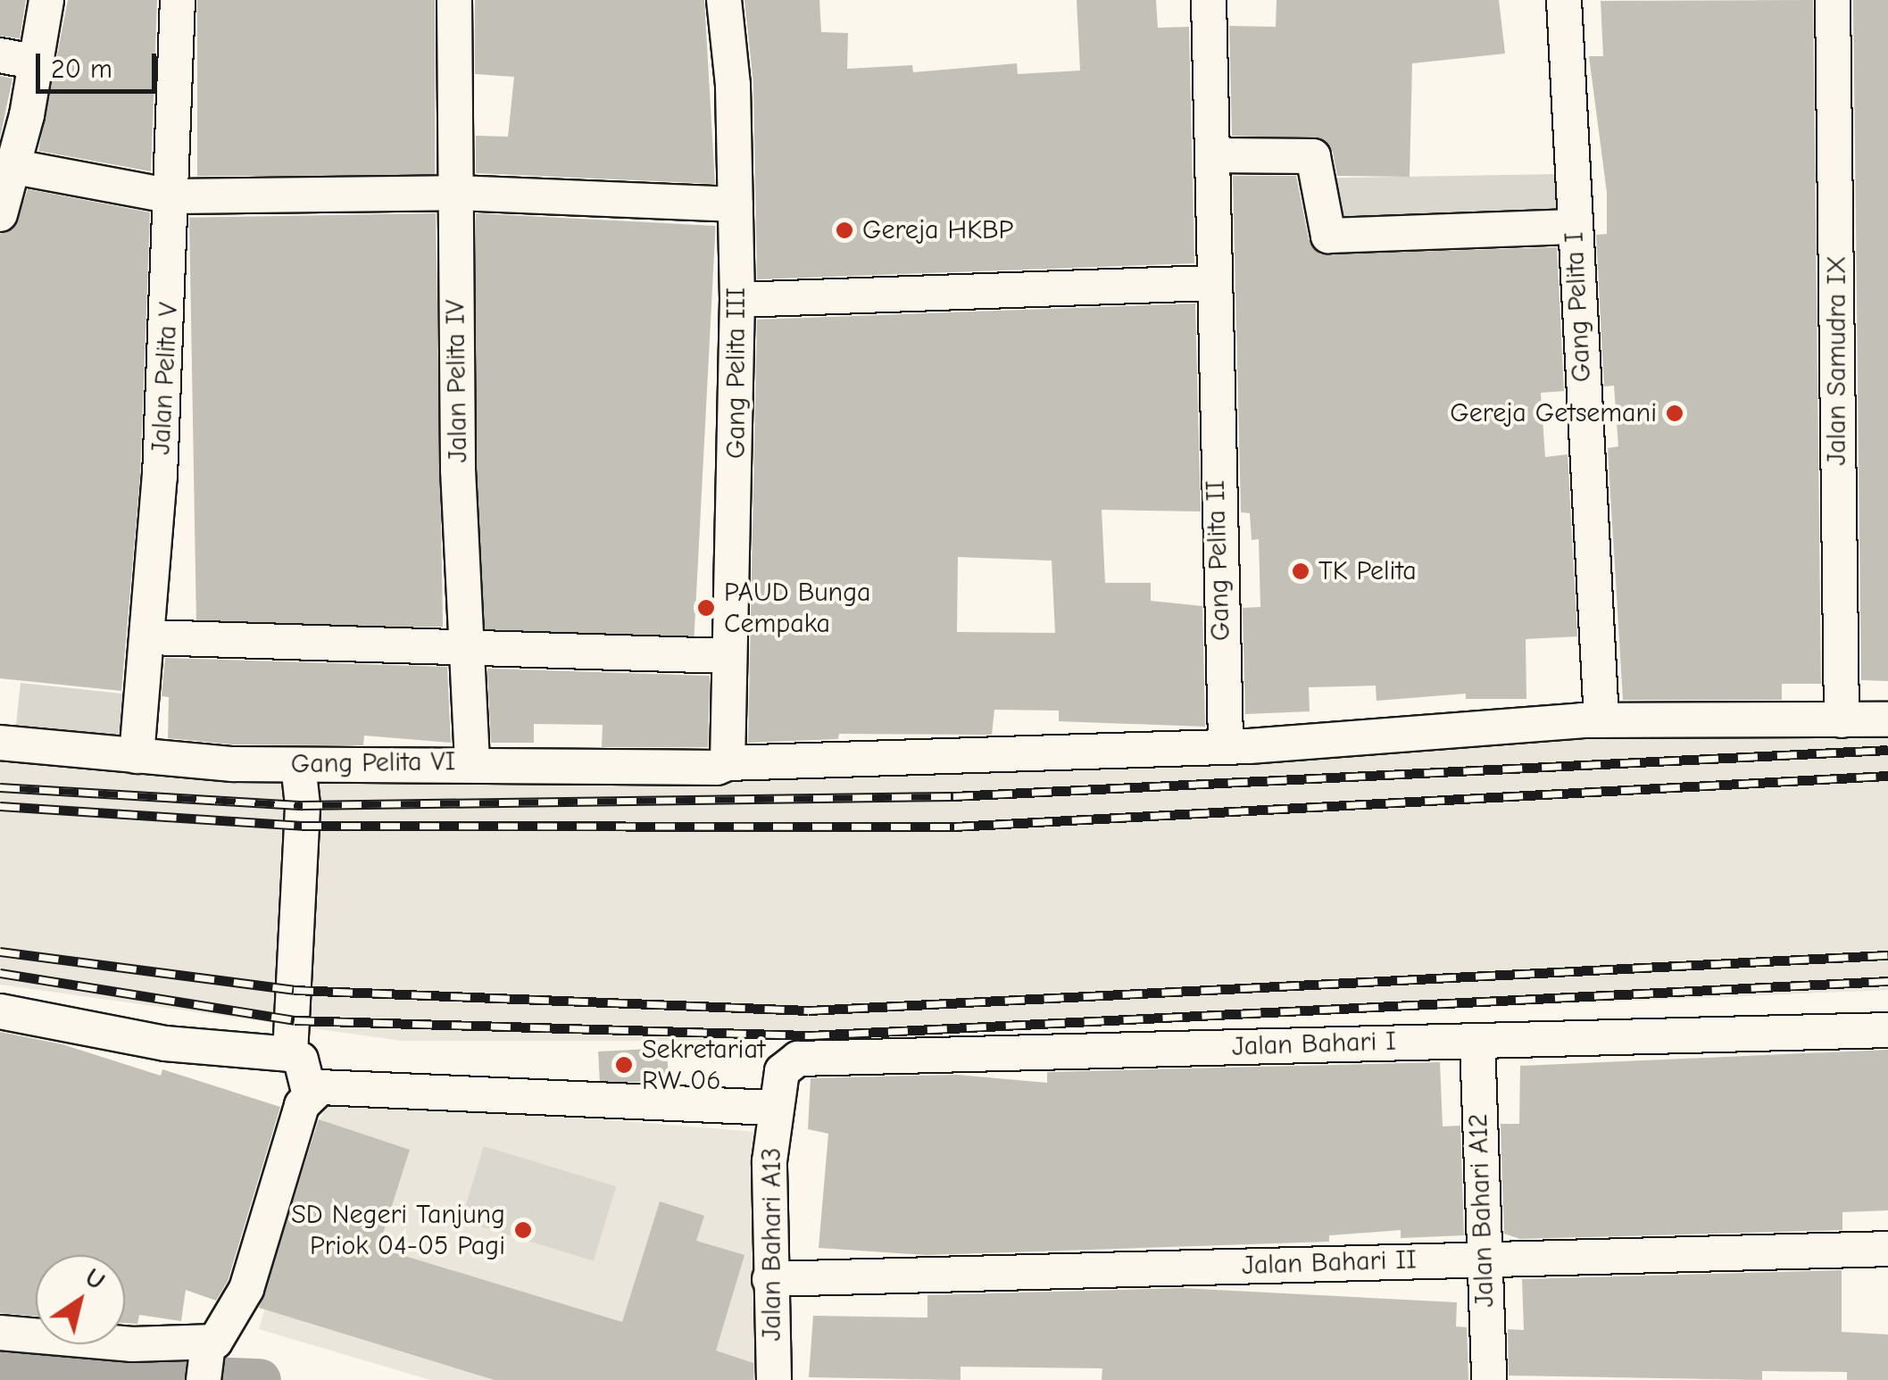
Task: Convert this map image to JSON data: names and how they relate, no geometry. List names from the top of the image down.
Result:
{
  "streets": {
    "street": [
      "Gang Pelita I",
      "Jalan Samudra IX",
      "Gang Pelita III",
      "Jalan Pelita V",
      "Jalan Pelita IV",
      "Gang Pelita II",
      "Gang Pelita VI",
      "Jalan Bahari I",
      "Jalan Bahari A12",
      "Jalan Bahari A13",
      "Jalan Bahari II"
    ]
  },
  "crossings": [
    ["Gang Pelita III", "Gang Pelita VI"],
    ["Jalan Pelita V", "Gang Pelita VI"],
    ["Jalan Pelita IV", "Gang Pelita VI"],
    ["Gang Pelita II", "Gang Pelita VI"],
    ["Jalan Bahari I", "Jalan Bahari A12"],
    ["Jalan Bahari I", "Jalan Bahari A13"],
    ["Jalan Bahari A12", "Jalan Bahari II"],
    ["Jalan Bahari A13", "Jalan Bahari II"]
  ],
  "places": [
    "Gereja HKBP",
    "Gereja Getsemani",
    "TK Pelita",
    "PAUD Bunga Cempaka",
    "Sekretariat RW 06",
    "SD Negeri Tanjung Priok 04-05 Pagi"
  ],
  "scale_bar": "20 m",
  "north": "top right"
}
